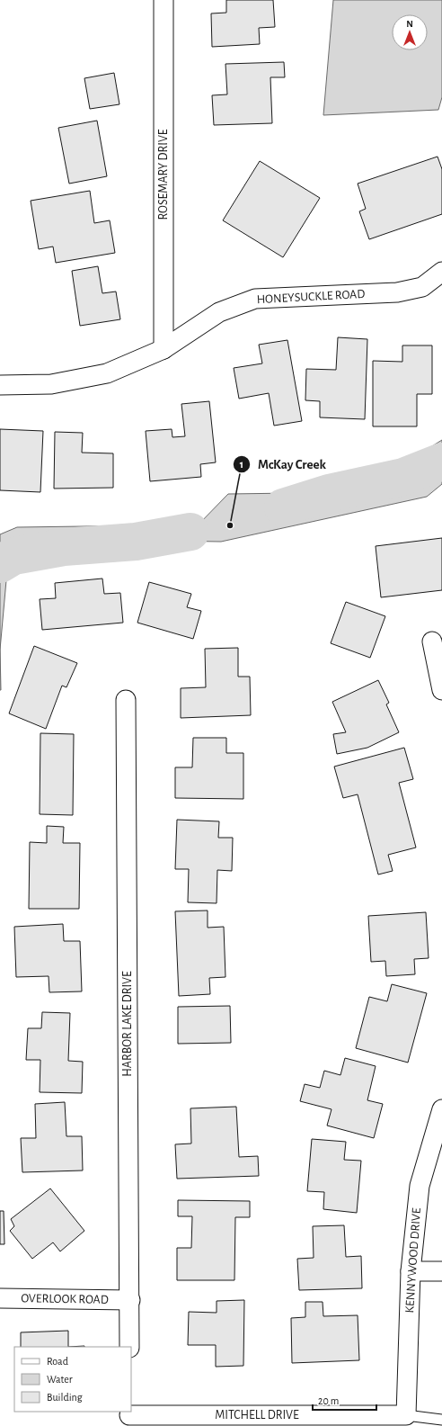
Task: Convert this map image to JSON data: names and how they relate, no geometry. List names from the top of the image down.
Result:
{
  "streets": {
    "street": [
      "ROSEMARY DRIVE",
      "HONEYSUCKLE ROAD",
      "HARBOR LAKE DRIVE",
      "KENNYWOOD DRIVE",
      "OVERLOOK ROAD",
      "MITCHELL DRIVE"
    ]
  },
  "crossings": [
    ["ROSEMARY DRIVE", "HONEYSUCKLE ROAD"],
    ["HARBOR LAKE DRIVE", "OVERLOOK ROAD"],
    ["KENNYWOOD DRIVE", "MITCHELL DRIVE"]
  ],
  "places": ["McKay Creek"],
  "legend": ["Road", "Water", "Building"],
  "scale_bar": "20 m",
  "north": "top"
}
